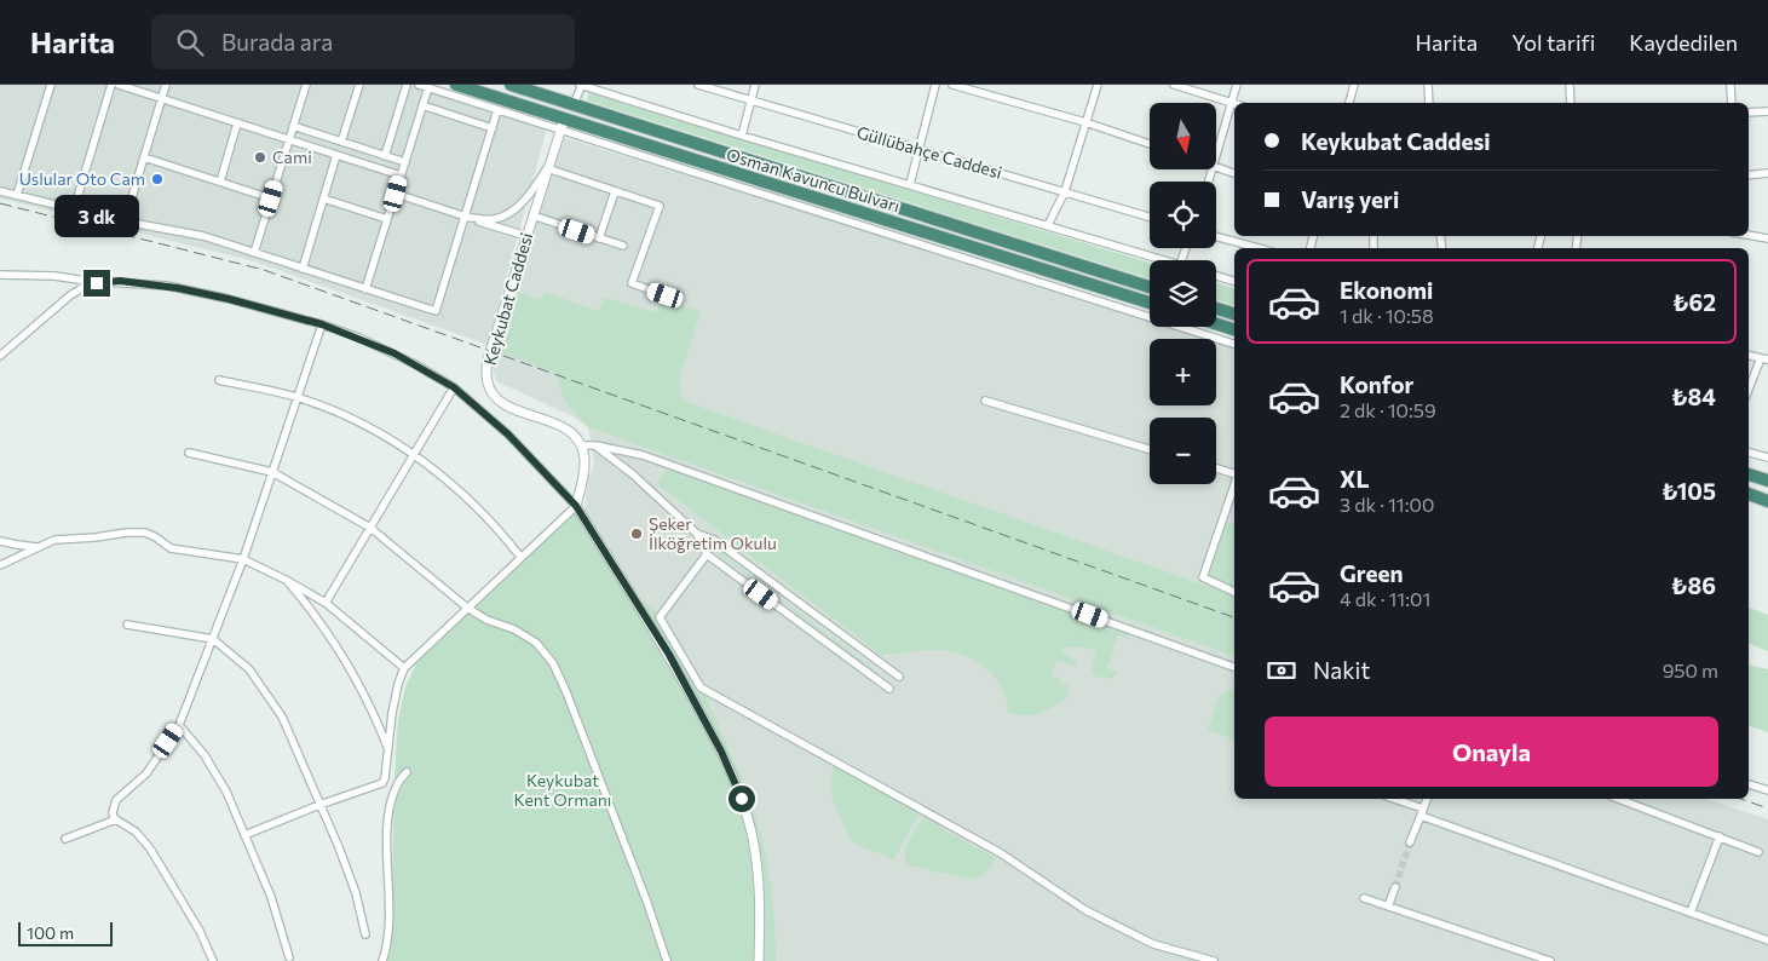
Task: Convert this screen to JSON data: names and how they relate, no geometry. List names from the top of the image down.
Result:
{
  "streets": {
    "highway": ["Osman Kavuncu Bulvarı"],
    "street": ["Güllübahçe Caddesi", "Keykubat Caddesi"]
  },
  "crossings": [
    ["Osman Kavuncu Bulvarı", "Keykubat Caddesi"]
  ],
  "parks": ["Keykubat Kent Ormanı"],
  "places": ["Cami", "Uslular Oto Cam", "Şeker İlköğretim Okulu"],
  "scale_bar": "100 m",
  "north": "bottom",
  "page": {
    "header": "Harita",
    "search": "Burada ara",
    "nav": ["Harita", "Yol tarifi", "Kaydedilen"],
    "map_buttons": ["+", "−"],
    "banner": ["Keykubat Caddesi", "Varış yeri"],
    "bubble": "3 dk",
    "list": [
      {
        "name": "Ekonomi",
        "note": "1 dk · 10:58",
        "value": "₺62"
      },
      {
        "name": "Konfor",
        "note": "2 dk · 10:59",
        "value": "₺84"
      },
      {
        "name": "XL",
        "note": "3 dk · 11:00",
        "value": "₺105"
      },
      {
        "name": "Green",
        "note": "4 dk · 11:01",
        "value": "₺86"
      }
    ],
    "pay": ["Nakit", "950 m"],
    "buttons": "Onayla",
    "scale": "100 m"
  }
}
